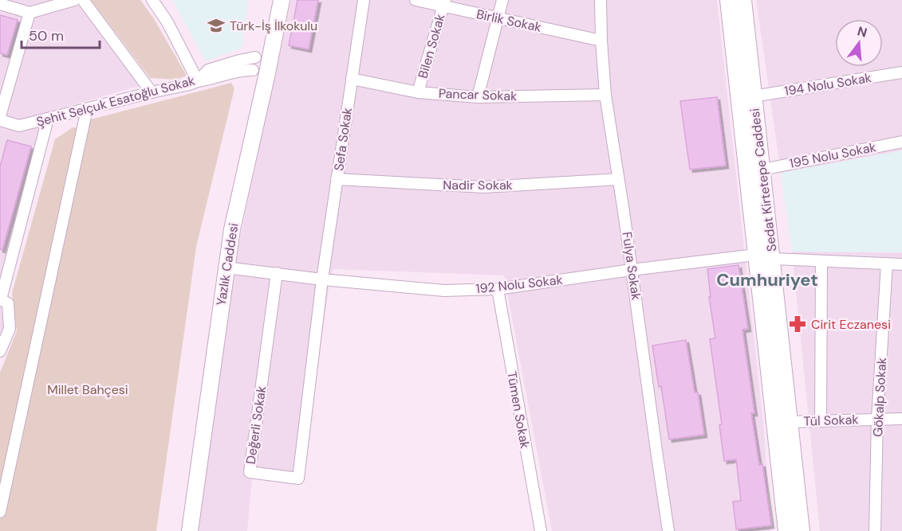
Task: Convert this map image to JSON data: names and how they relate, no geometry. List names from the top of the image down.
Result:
{
  "streets": {
    "main road": ["Sedat Kirtetepe Caddesi", "Yazlık Caddesi"],
    "street": [
      "Birlik Sokak",
      "Bilen Sokak",
      "194 Nolu Sokak",
      "Pancar Sokak",
      "Şehit Selçuk Esatoğlu Sokak",
      "Sefa Sokak",
      "195 Nolu Sokak",
      "Nadir Sokak",
      "Fulya Sokak",
      "192 Nolu Sokak",
      "Gökalp Sokak",
      "Tümen Sokak",
      "Tül Sokak",
      "Değerli Sokak"
    ]
  },
  "crossings": [
    ["Birlik Sokak", "Bilen Sokak"],
    ["Birlik Sokak", "Fulya Sokak"],
    ["Bilen Sokak", "Pancar Sokak"],
    ["194 Nolu Sokak", "Sedat Kirtetepe Caddesi"],
    ["Pancar Sokak", "Sefa Sokak"],
    ["Pancar Sokak", "Fulya Sokak"],
    ["Sefa Sokak", "Nadir Sokak"],
    ["Sefa Sokak", "192 Nolu Sokak"],
    ["Sefa Sokak", "Değerli Sokak"],
    ["195 Nolu Sokak", "Sedat Kirtetepe Caddesi"],
    ["Sedat Kirtetepe Caddesi", "192 Nolu Sokak"],
    ["Sedat Kirtetepe Caddesi", "Tül Sokak"],
    ["Nadir Sokak", "Fulya Sokak"],
    ["Yazlık Caddesi", "192 Nolu Sokak"],
    ["Fulya Sokak", "192 Nolu Sokak"],
    ["192 Nolu Sokak", "Tümen Sokak"],
    ["192 Nolu Sokak", "Değerli Sokak"],
    ["Gökalp Sokak", "Tül Sokak"]
  ],
  "districts": ["Cumhuriyet"],
  "parks": ["Millet Bahçesi"],
  "places": {
    "school or university": ["Türk-İş İlkokulu"],
    "pharmacy": ["Cirit Eczanesi"]
  },
  "scale_bar": "50 m",
  "north": "top"
}
